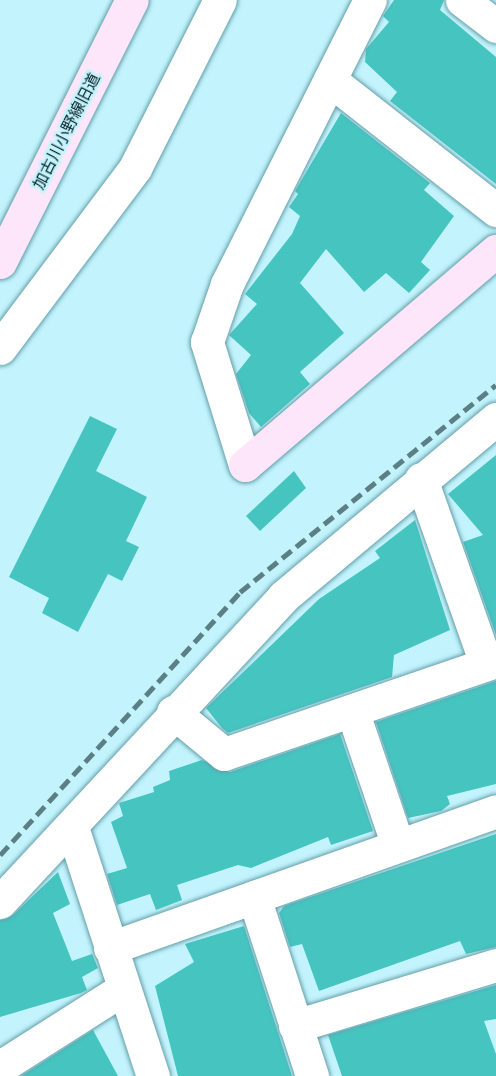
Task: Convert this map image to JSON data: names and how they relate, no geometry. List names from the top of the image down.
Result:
{
  "streets": {
    "street": ["加古川小野線旧道"]
  }
}
